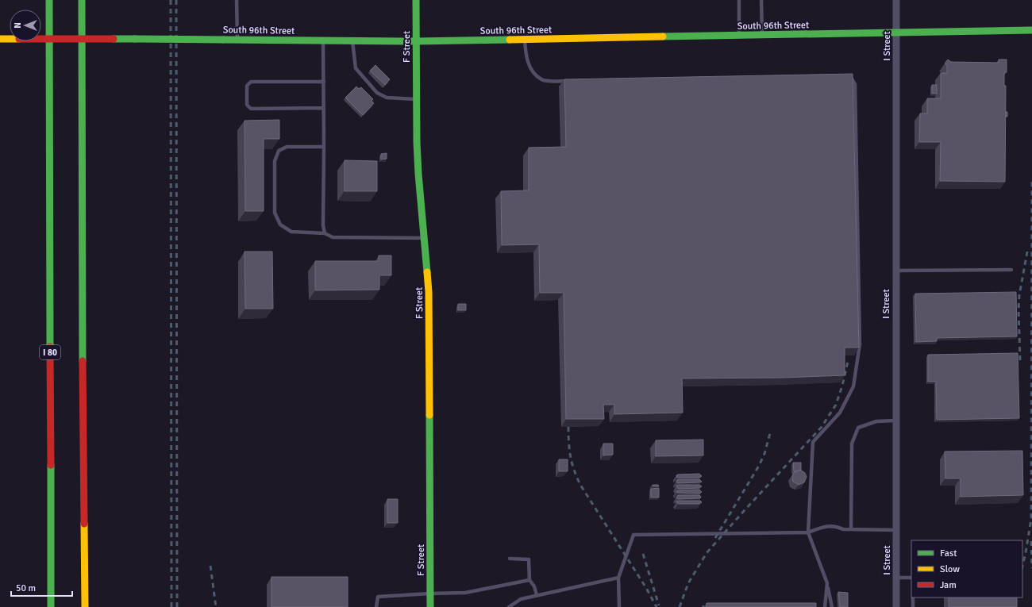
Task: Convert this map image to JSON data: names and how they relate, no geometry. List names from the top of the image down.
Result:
{
  "streets": {
    "main road": ["South 96th Street", "F Street", "I 80"],
    "street": ["I Street"]
  },
  "crossings": [
    ["South 96th Street", "I Street"],
    ["South 96th Street", "F Street"]
  ],
  "legend": ["Fast", "Slow", "Jam"],
  "scale_bar": "50 m",
  "north": "left"
}
